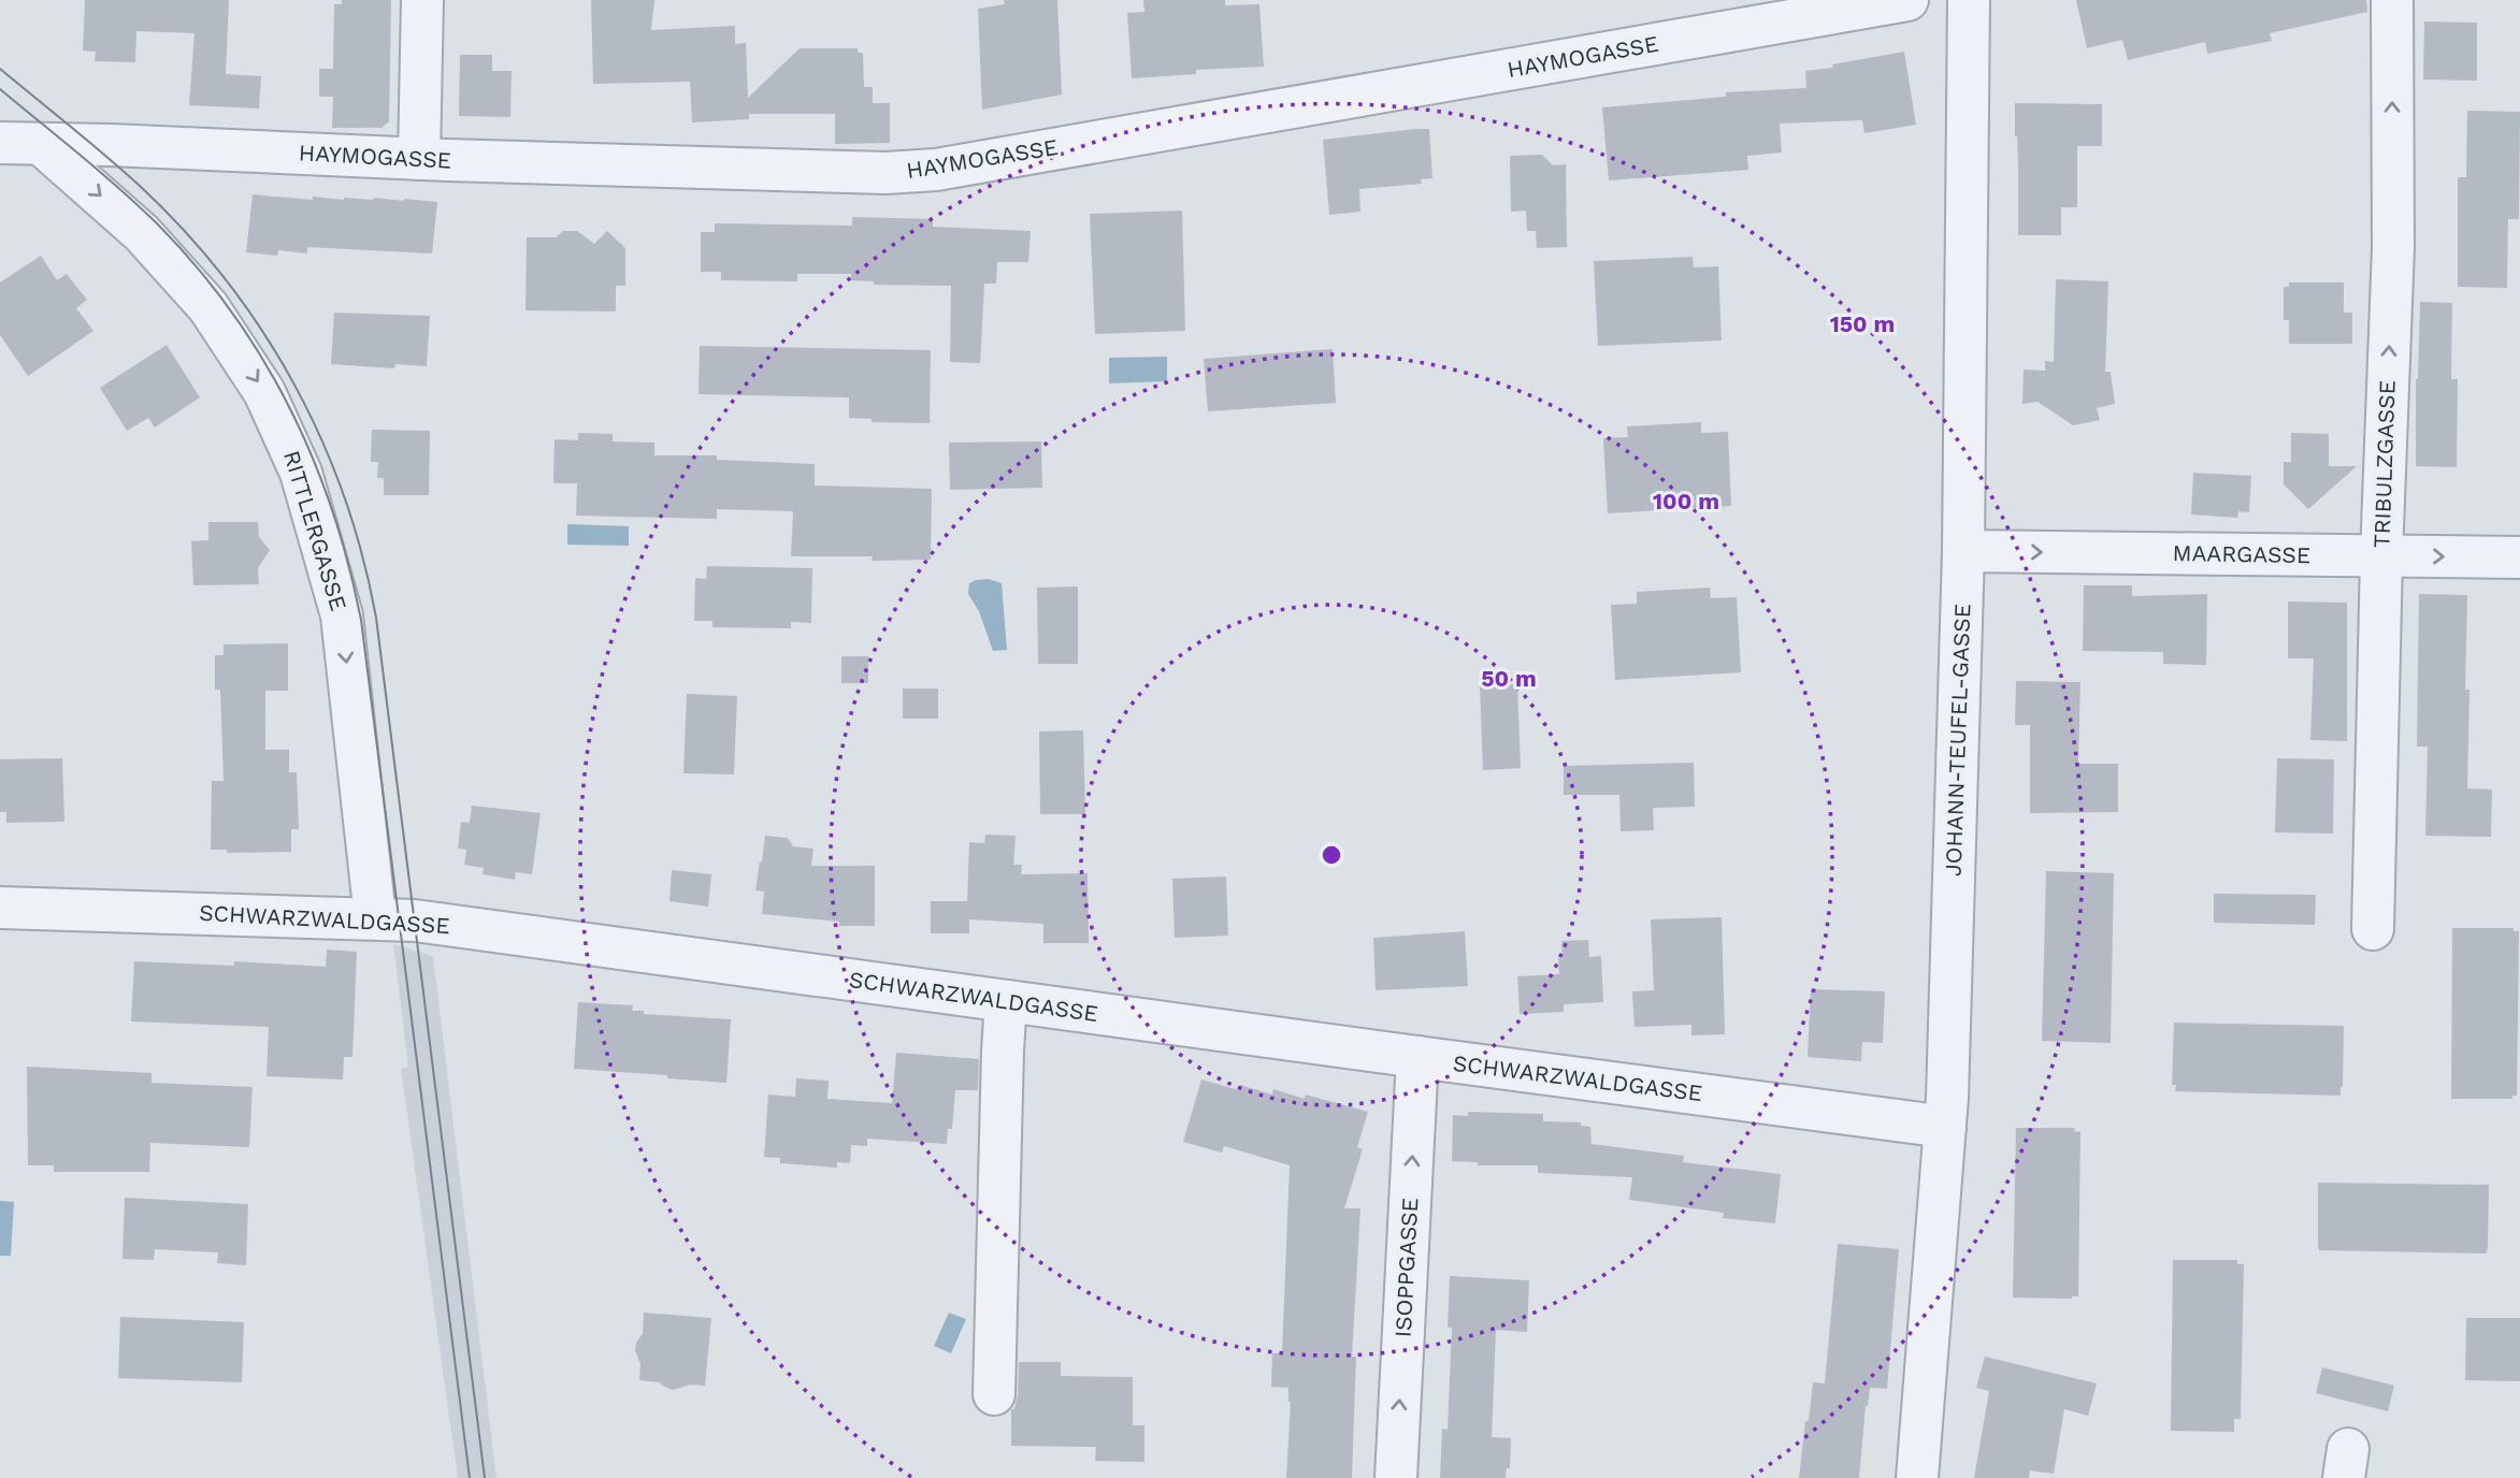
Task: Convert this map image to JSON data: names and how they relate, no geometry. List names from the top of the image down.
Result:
{
  "streets": {
    "street": [
      "HAYMOGASSE",
      "TRIBULZGASSE",
      "RITTLERGASSE",
      "MAARGASSE",
      "JOHANN-TEUFEL-GASSE",
      "SCHWARZWALDGASSE",
      "ISOPPGASSE"
    ]
  },
  "crossings": [
    ["HAYMOGASSE", "RITTLERGASSE"],
    ["TRIBULZGASSE", "MAARGASSE"],
    ["RITTLERGASSE", "SCHWARZWALDGASSE"],
    ["MAARGASSE", "JOHANN-TEUFEL-GASSE"],
    ["JOHANN-TEUFEL-GASSE", "SCHWARZWALDGASSE"],
    ["SCHWARZWALDGASSE", "ISOPPGASSE"]
  ],
  "one_way": [
    "TRIBULZGASSE",
    "RITTLERGASSE",
    "MAARGASSE",
    "ISOPPGASSE"
  ],
  "rings": ["150 m", "100 m", "50 m"]
}
